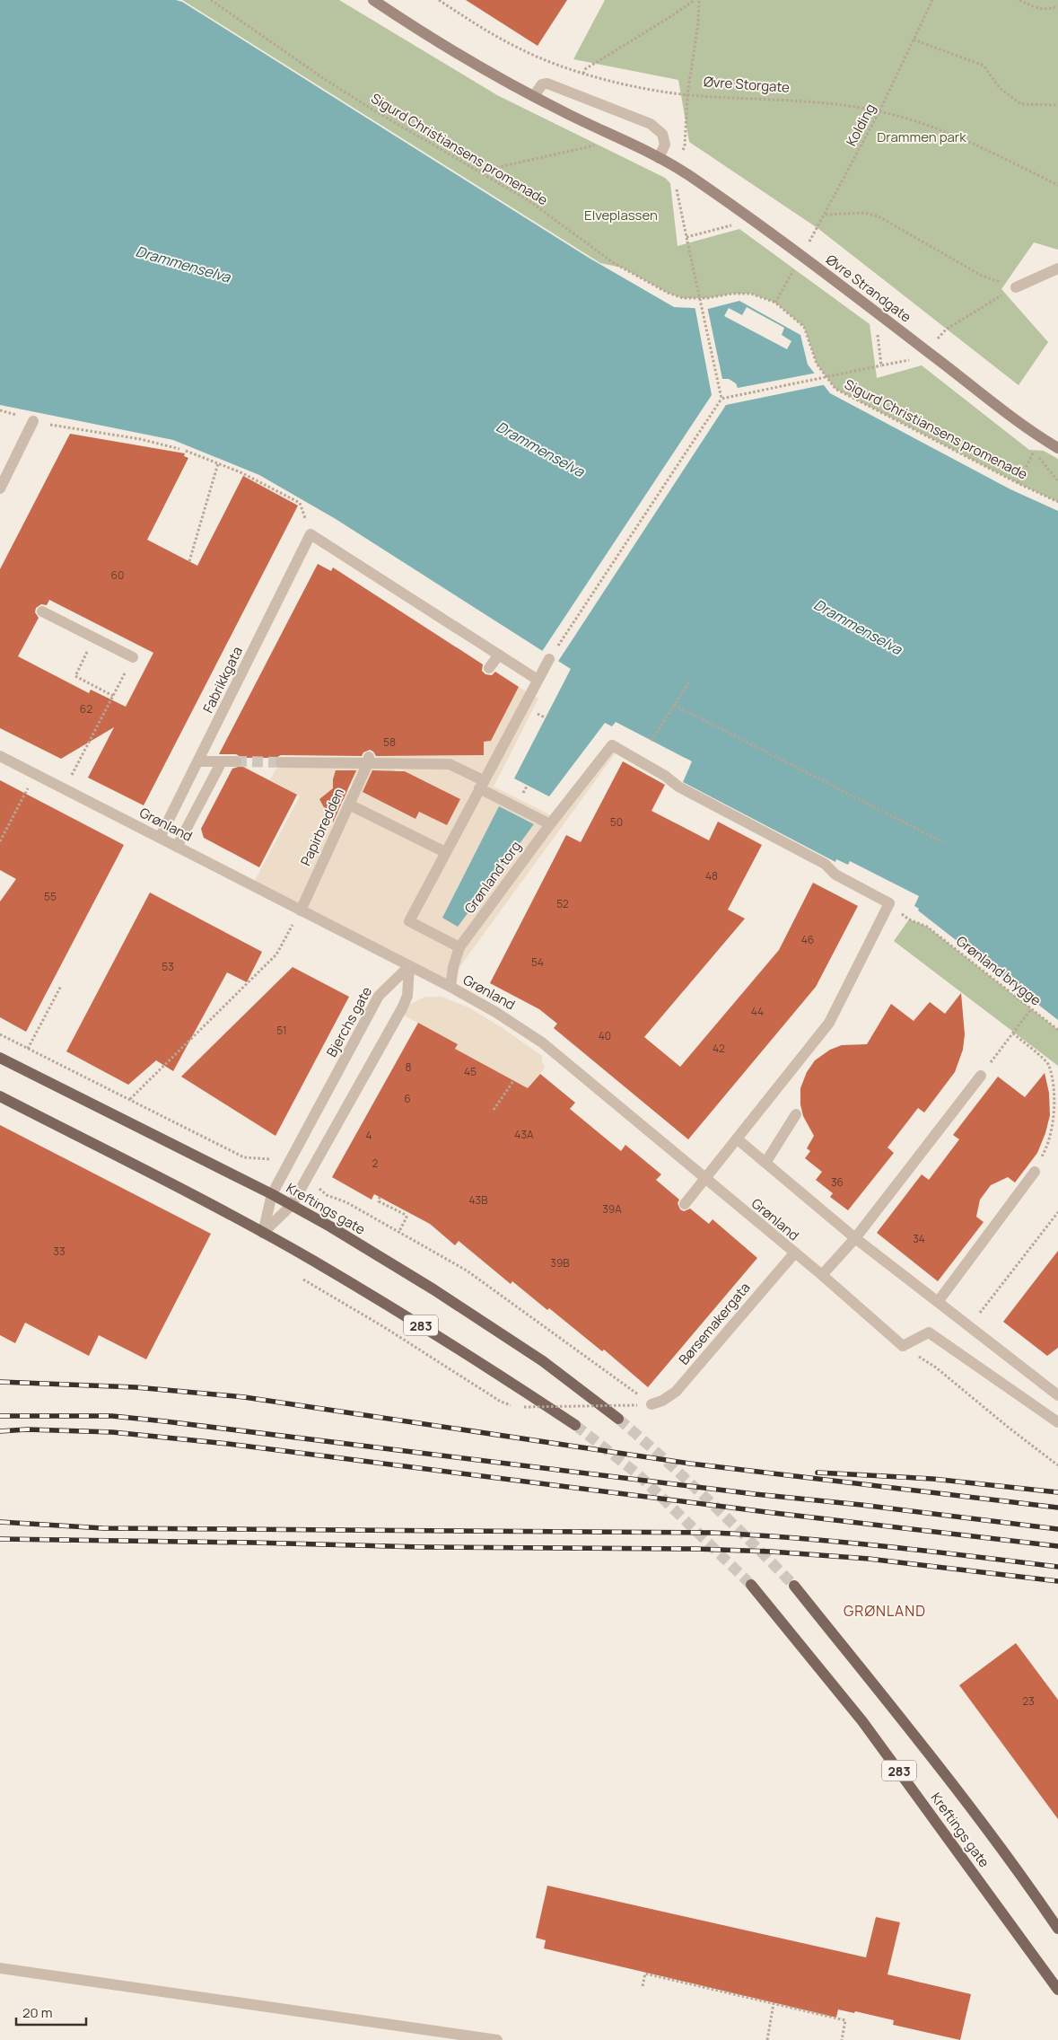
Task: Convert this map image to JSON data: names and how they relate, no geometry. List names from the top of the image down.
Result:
{
  "streets": {
    "main road": ["Kreftings gate", "283"],
    "street": [
      "Øvre Strandgate",
      "Fabrikkgata",
      "Grønland",
      "Papirbredden",
      "Grønland torg",
      "Bjerchs gate",
      "Børsemakergata"
    ],
    "path": [
      "Øvre Storgate",
      "Kolding",
      "Sigurd Christiansens promenade",
      "Grønland brygge"
    ]
  },
  "crossings": [
    ["Øvre Storgate", "Kolding"],
    ["Kolding", "Øvre Strandgate"],
    ["Fabrikkgata", "Grønland"],
    ["Grønland", "Papirbredden"],
    ["Grønland", "Grønland torg"],
    ["Grønland", "Bjerchs gate"],
    ["Grønland", "Børsemakergata"],
    ["Grønland torg", "Grønland brygge"],
    ["Bjerchs gate", "Kreftings gate"],
    ["Bjerchs gate", "283"]
  ],
  "districts": ["GRØNLAND"],
  "water": ["Drammenselva"],
  "parks": ["Drammen park", "Elveplassen"],
  "house_numbers": [
    "60",
    "62",
    "58",
    "50",
    "48",
    "55",
    "52",
    "46",
    "54",
    "53",
    "44",
    "51",
    "40",
    "42",
    "8",
    "45",
    "6",
    "43A",
    "4",
    "2",
    "36",
    "43B",
    "39A",
    "34",
    "33",
    "39B",
    "23"
  ],
  "scale_bar": "20 m"
}
